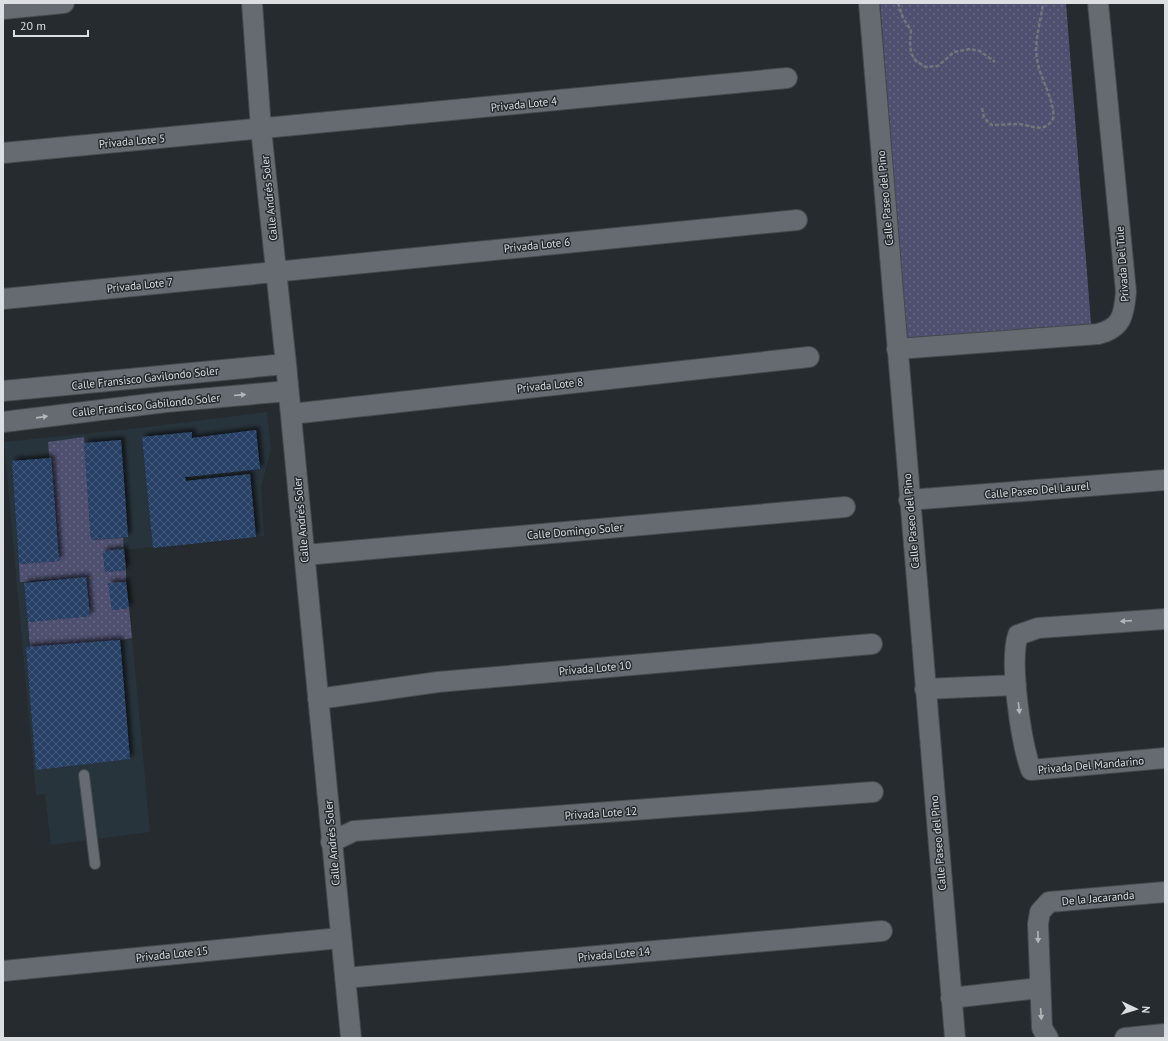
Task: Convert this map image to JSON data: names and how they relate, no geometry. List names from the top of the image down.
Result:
{
  "streets": {
    "street": [
      "Privada Lote 4",
      "Privada Lote 5",
      "Calle Andrés Soler",
      "Calle Paseo del Pino",
      "Privada Lote 6",
      "Privada Del Tule",
      "Privada Lote 7",
      "Calle Fransisco Gavilondo Soler",
      "Privada Lote 8",
      "Calle Francisco Gabilondo Soler",
      "Calle Paseo Del Laurel",
      "Calle Domingo Soler",
      "Privada Lote 10",
      "Privada Del Mandarino",
      "Privada Lote 12",
      "De la Jacaranda",
      "Privada Lote 15",
      "Privada Lote 14"
    ]
  },
  "crossings": [
    ["Privada Lote 4", "Privada Lote 5"],
    ["Privada Lote 4", "Calle Andrés Soler"],
    ["Privada Lote 5", "Calle Andrés Soler"],
    ["Calle Andrés Soler", "Privada Lote 6"],
    ["Calle Andrés Soler", "Privada Lote 7"],
    ["Calle Andrés Soler", "Calle Fransisco Gavilondo Soler"],
    ["Calle Andrés Soler", "Privada Lote 8"],
    ["Calle Andrés Soler", "Calle Francisco Gabilondo Soler"],
    ["Calle Andrés Soler", "Calle Domingo Soler"],
    ["Calle Andrés Soler", "Privada Lote 10"],
    ["Calle Andrés Soler", "Privada Lote 12"],
    ["Calle Andrés Soler", "Privada Lote 15"],
    ["Calle Andrés Soler", "Privada Lote 14"],
    ["Calle Paseo del Pino", "Privada Del Tule"],
    ["Calle Paseo del Pino", "Calle Paseo Del Laurel"],
    ["Privada Lote 6", "Privada Lote 7"]
  ],
  "one_way": ["Calle Francisco Gabilondo Soler"],
  "scale_bar": "20 m",
  "north": "right"
}
